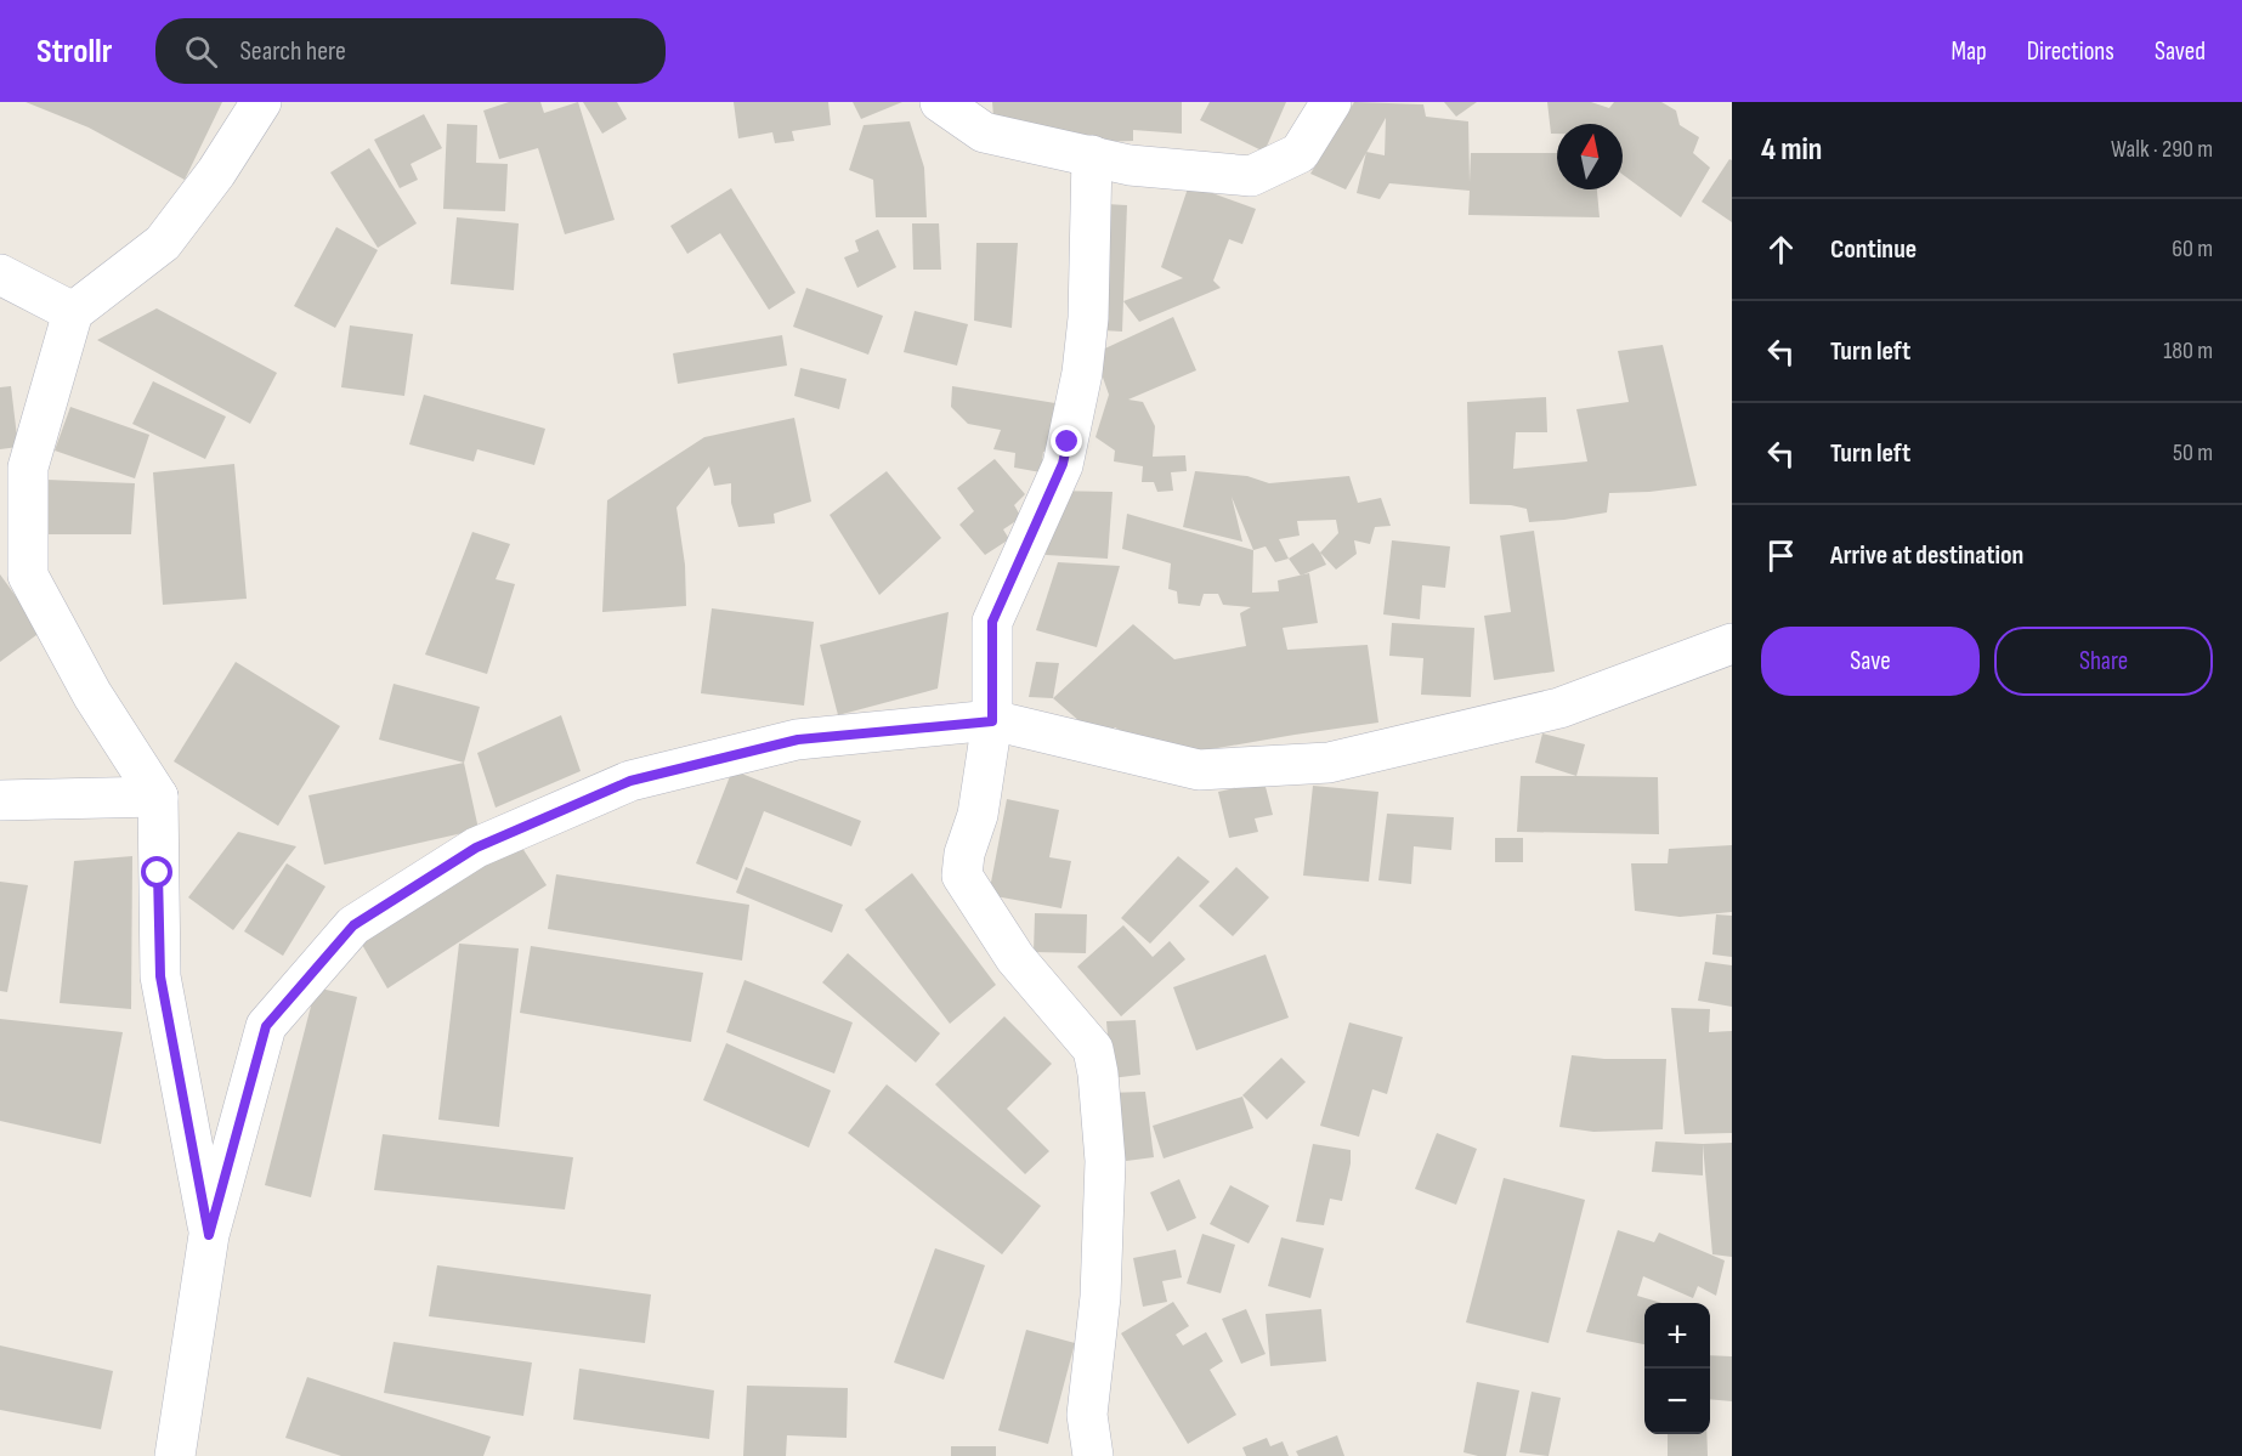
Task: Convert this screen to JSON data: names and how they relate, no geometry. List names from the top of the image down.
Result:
{
  "north": "top",
  "page": {
    "header": "Strollr",
    "search": "Search here",
    "nav": ["Map", "Directions", "Saved"],
    "heading": ["4 min", "Walk · 290 m"],
    "list": [
      ["Continue", "60 m"],
      ["Turn left", "180 m"],
      ["Turn left", "50 m"],
      "Arrive at destination"
    ],
    "buttons": ["Save", "Share"],
    "map_buttons": ["+", "−"]
  }
}
